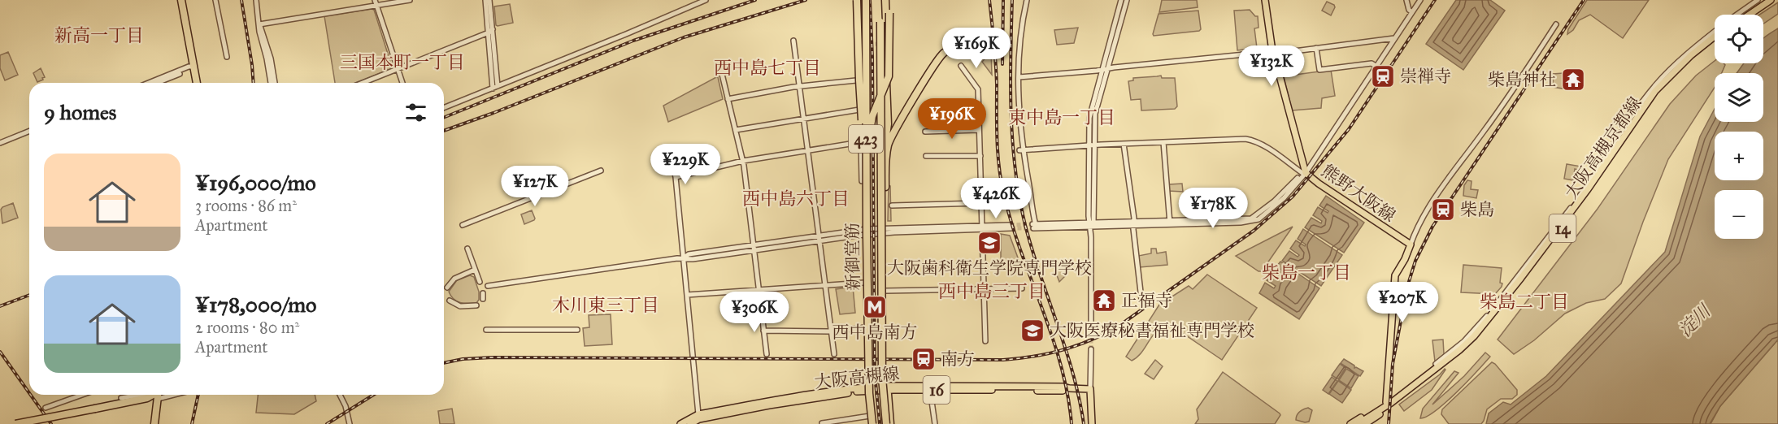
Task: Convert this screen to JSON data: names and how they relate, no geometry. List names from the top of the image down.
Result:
{
  "streets": {
    "highway": ["423", "新御堂筋"],
    "main road": [
      "大阪高槻京都線",
      "熊野大阪線",
      "14",
      "大阪高槻線",
      "16"
    ]
  },
  "crossings": [
    ["423", "大阪高槻線"]
  ],
  "districts": [
    "新高一丁目",
    "三国本町一丁目",
    "西中島七丁目",
    "東中島一丁目",
    "西中島六丁目",
    "柴島一丁目",
    "西中島三丁目",
    "柴島二丁目",
    "木川東三丁目"
  ],
  "water": ["淀川"],
  "places": {
    "station": ["崇禅寺", "柴島", "南方"],
    "temple": ["柴島神社", "正福寺"],
    "school or university": ["大阪歯科衛生学院専門学校", "大阪医療秘書福祉専門学校"],
    "metro station": ["西中島南方"]
  },
  "page": {
    "map_buttons": ["+", "−"],
    "price": [
      "¥169K",
      "¥132K",
      "¥196K",
      "¥229K",
      "¥127K",
      "¥426K",
      "¥178K",
      "¥207K",
      "¥306K"
    ],
    "heading": "9 homes",
    "list": [
      {
        "name": "¥196,000/mo",
        "note": "3 rooms · 86 m² · Apartment"
      },
      {
        "name": "¥178,000/mo",
        "note": "2 rooms · 80 m² · Apartment"
      }
    ]
  }
}
